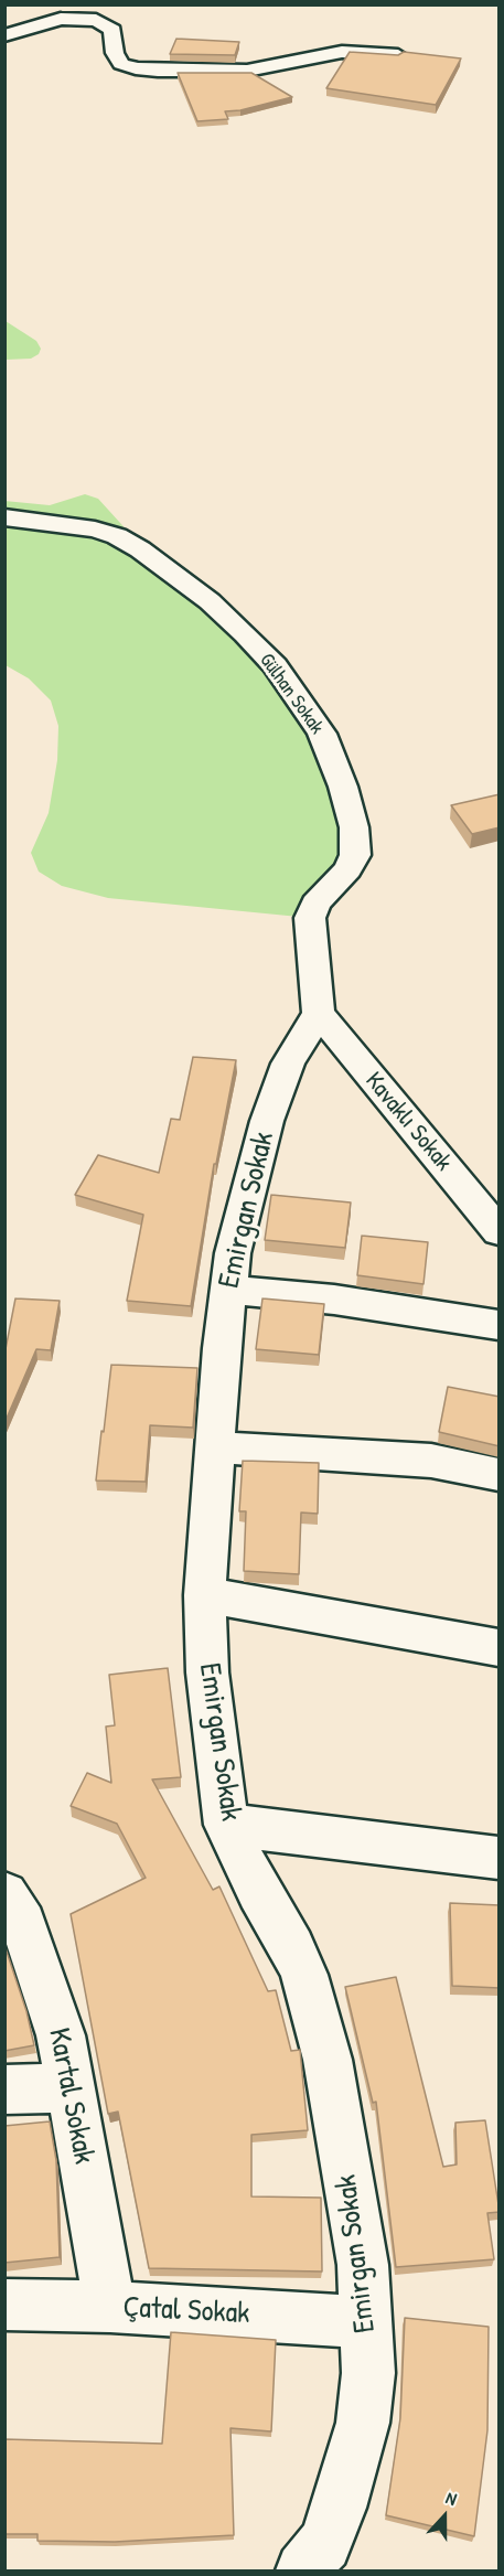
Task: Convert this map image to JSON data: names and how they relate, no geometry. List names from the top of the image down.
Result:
{
  "streets": {
    "street": [
      "Gülhan Sokak",
      "Kavaklı Sokak",
      "Emirgan Sokak",
      "Kartal Sokak",
      "Çatal Sokak"
    ]
  },
  "crossings": [
    ["Gülhan Sokak", "Kavaklı Sokak"],
    ["Gülhan Sokak", "Emirgan Sokak"],
    ["Kavaklı Sokak", "Emirgan Sokak"],
    ["Emirgan Sokak", "Çatal Sokak"],
    ["Kartal Sokak", "Çatal Sokak"]
  ],
  "north": "top"
}
